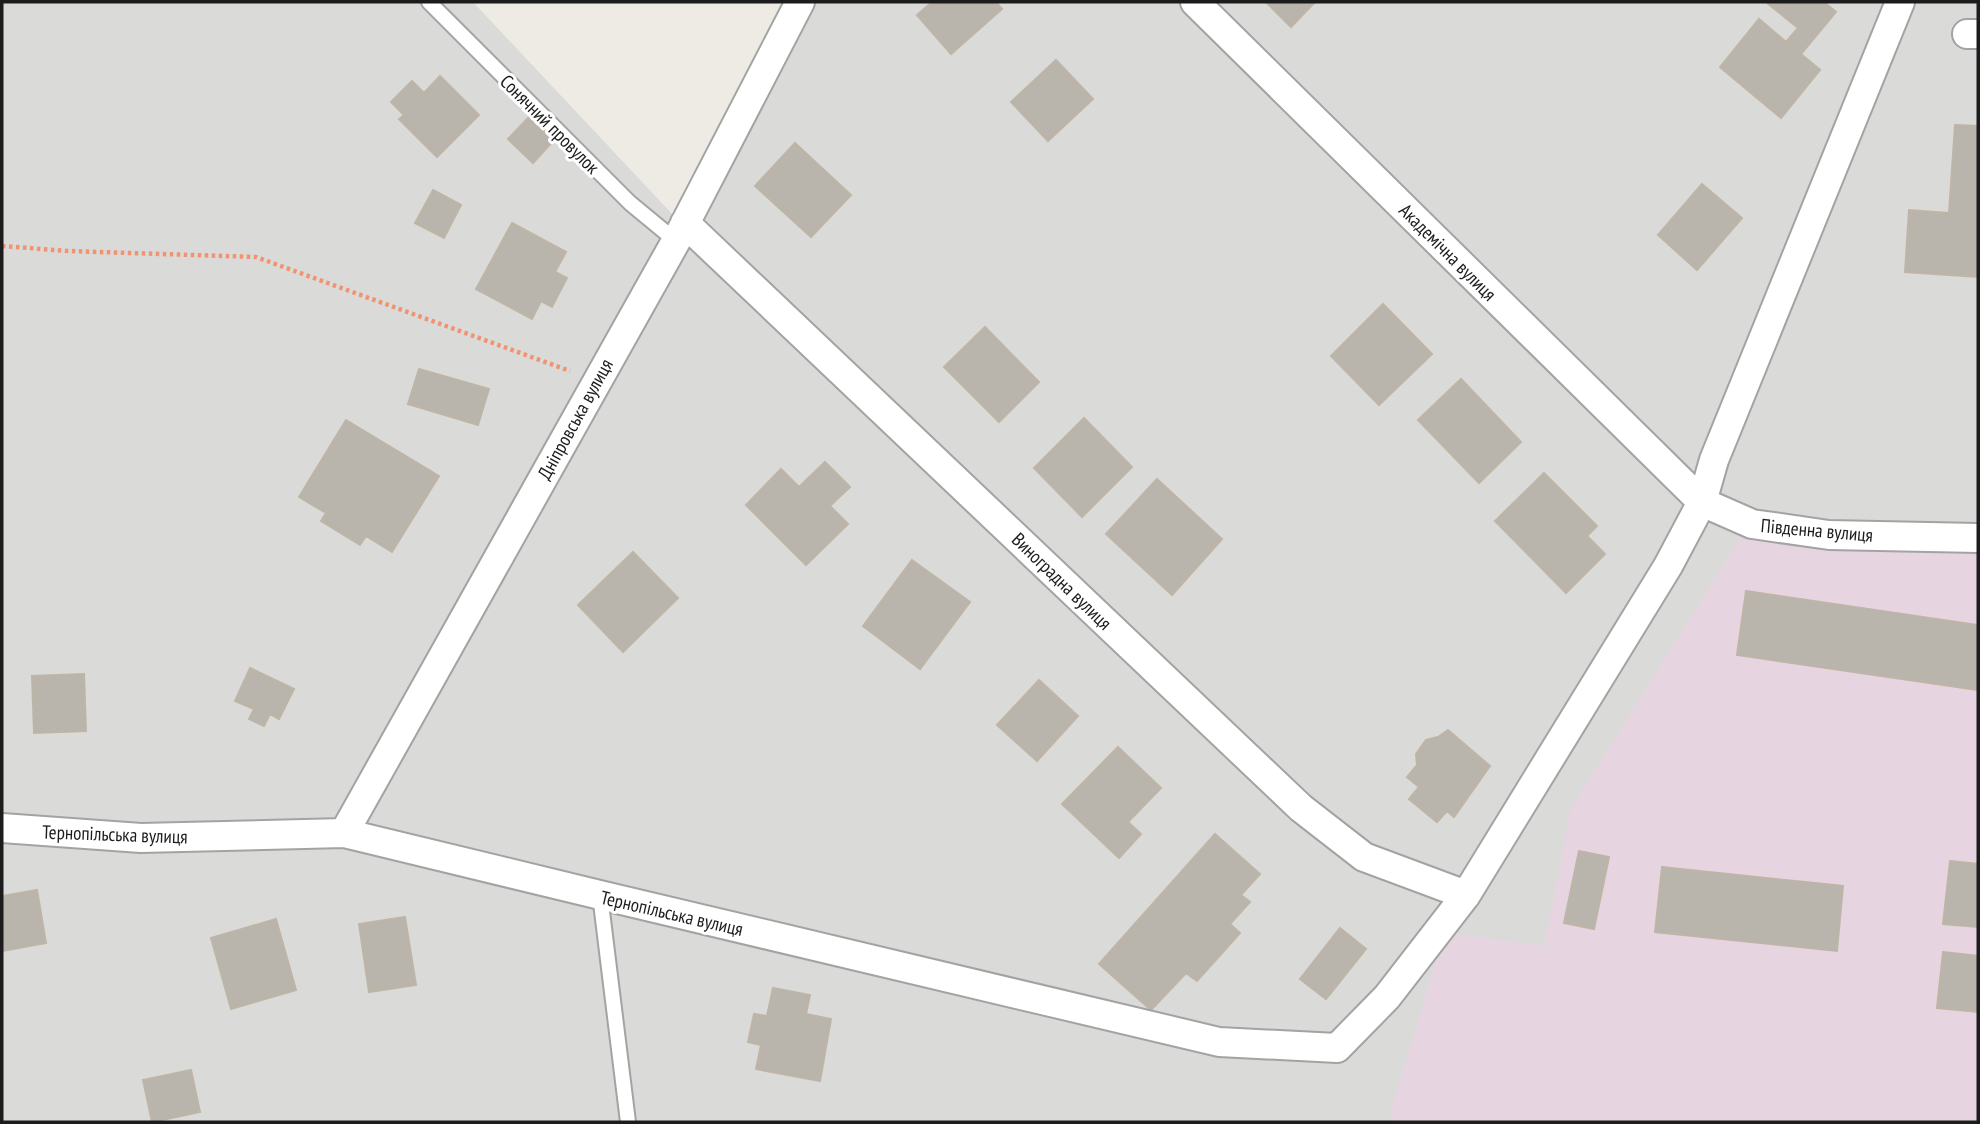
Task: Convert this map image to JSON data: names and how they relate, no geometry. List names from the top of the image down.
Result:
{
  "streets": {
    "street": [
      "Академічна вулиця",
      "Дніпровська вулиця",
      "Південна вулиця",
      "Виноградна вулиця",
      "Тернопільська вулиця"
    ],
    "lane": ["Сонячний провулок"]
  },
  "crossings": [
    ["Сонячний провулок", "Дніпровська вулиця"],
    ["Сонячний провулок", "Виноградна вулиця"],
    ["Академічна вулиця", "Південна вулиця"],
    ["Дніпровська вулиця", "Виноградна вулиця"],
    ["Дніпровська вулиця", "Тернопільська вулиця"],
    ["Виноградна вулиця", "Тернопільська вулиця"]
  ]
}
